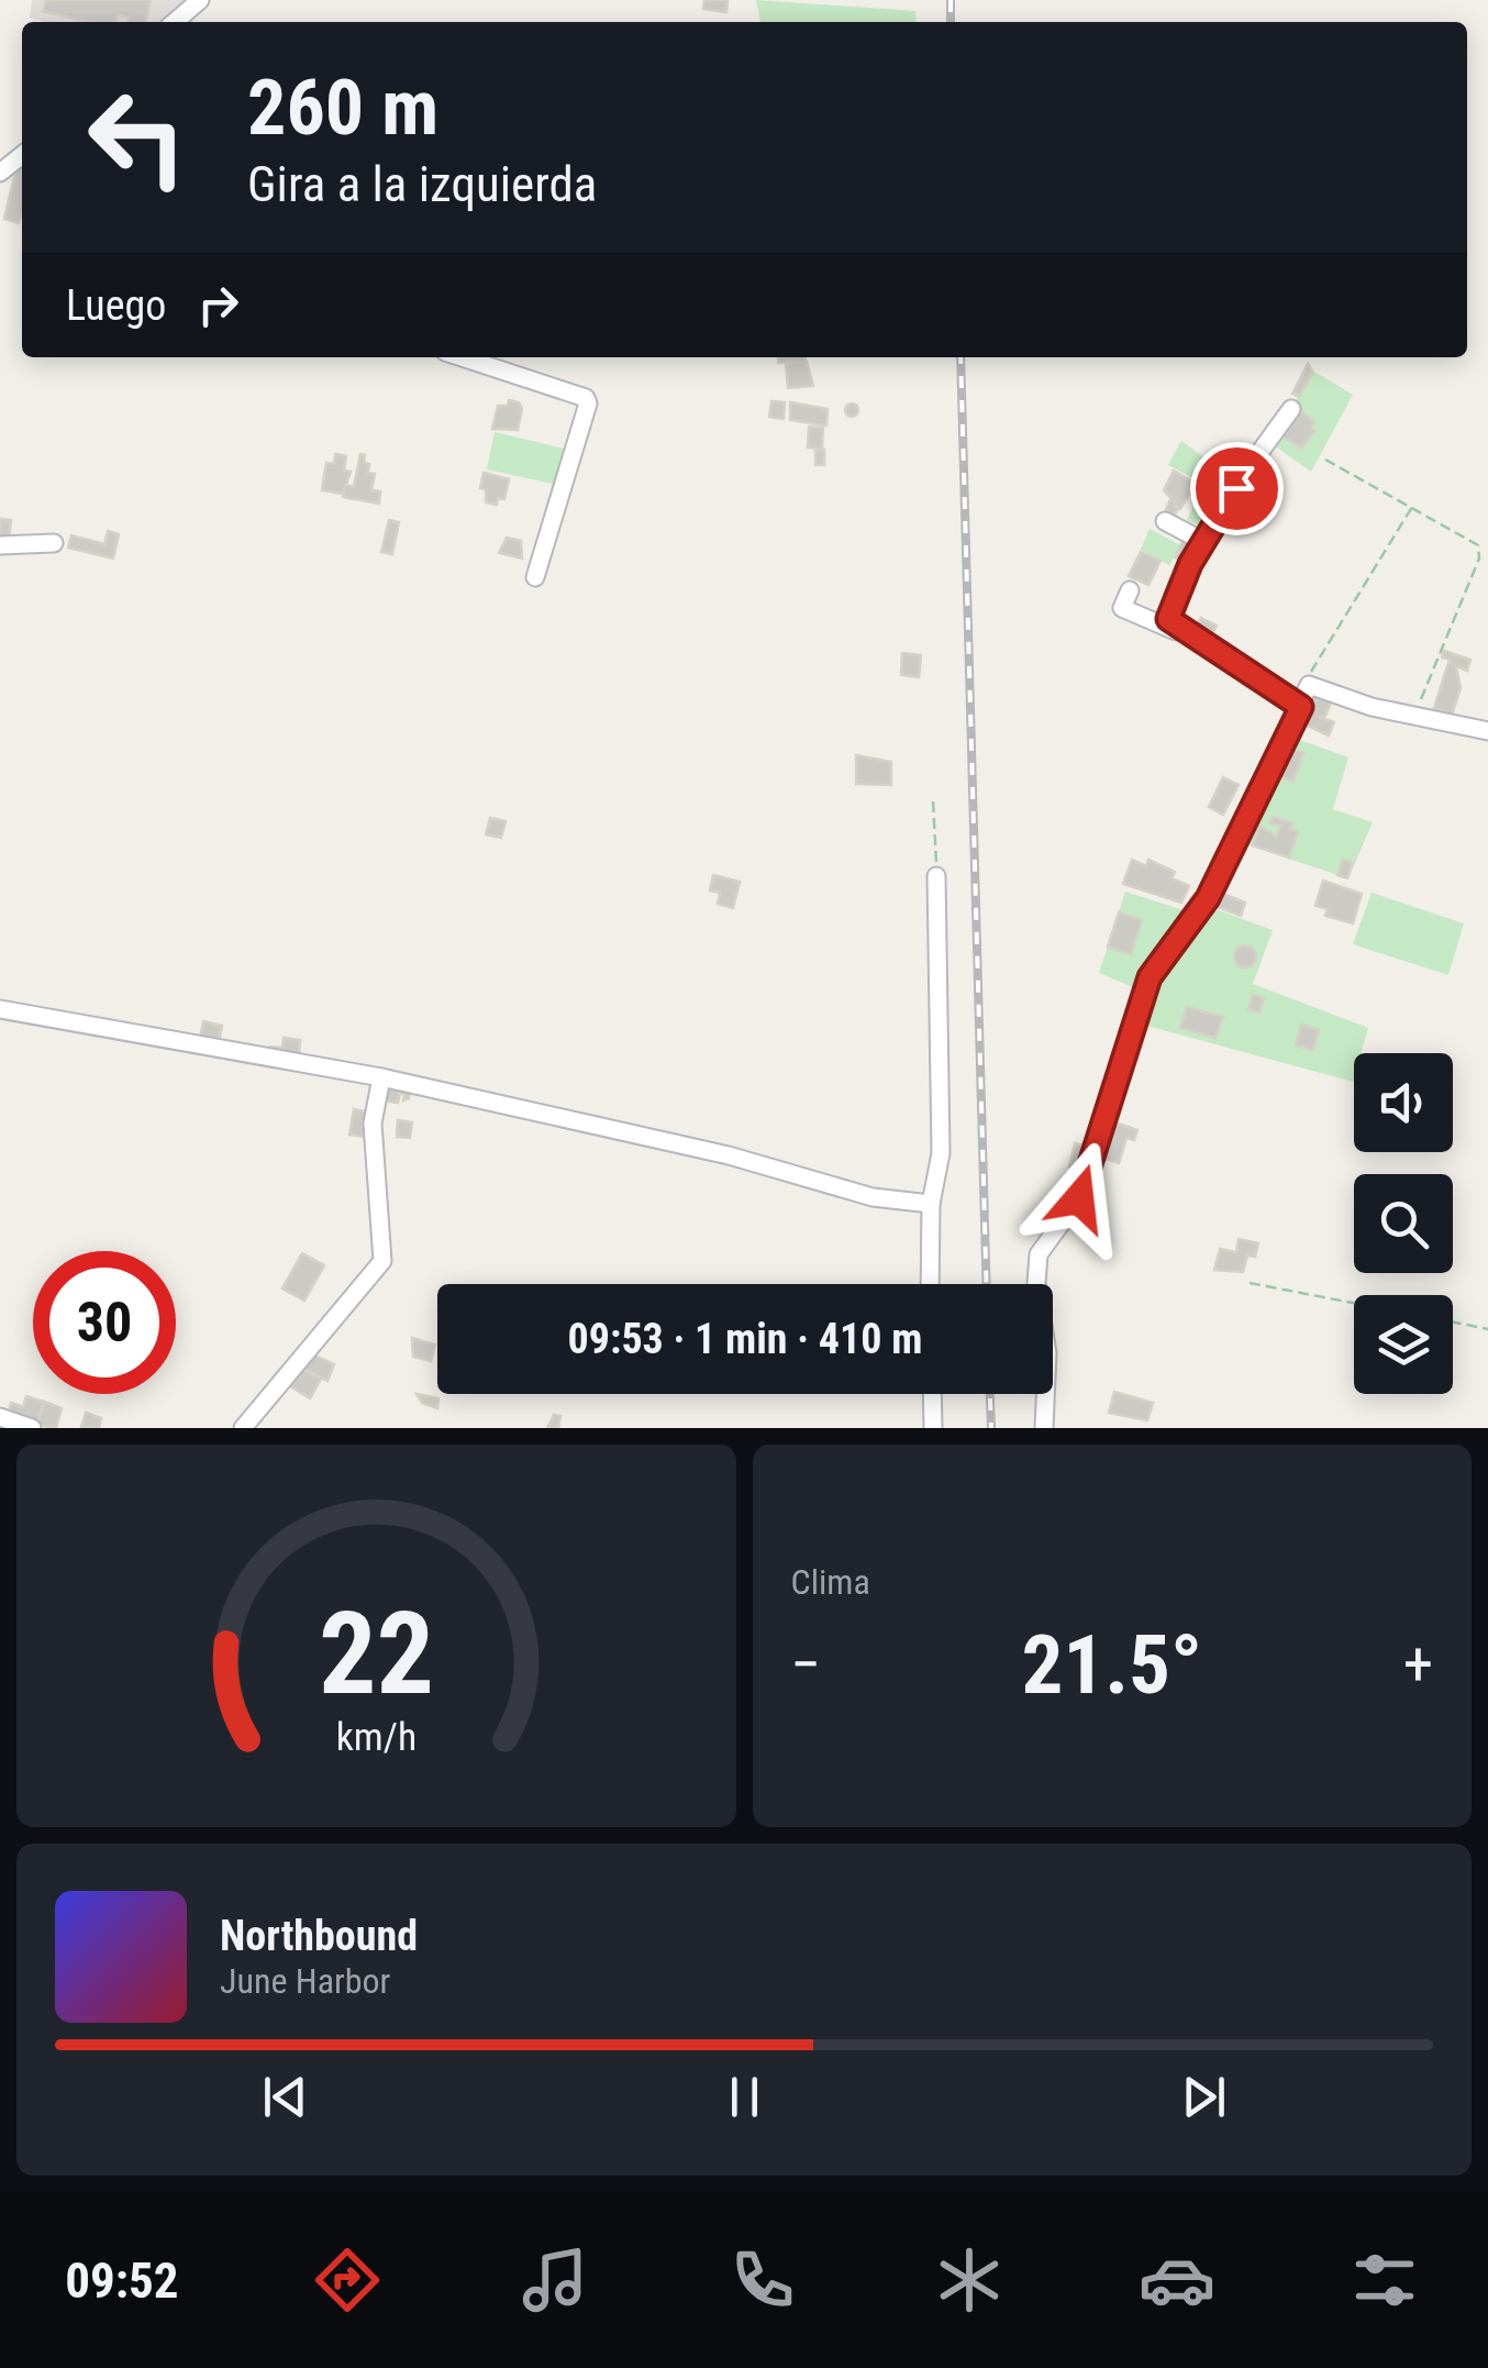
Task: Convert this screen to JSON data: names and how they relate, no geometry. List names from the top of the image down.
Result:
{
  "page": {
    "turn": ["260 m", "Gira a la izquierda"],
    "then": "Luego",
    "limit": "30",
    "trip": "09:53 · 1 min · 410 m",
    "tile": "Clima",
    "heat": ["−", "21.5°", "+"],
    "song": ["Northbound", "June Harbor"],
    "tabs": "09:52",
    "gauge": ["22", "km/h"]
  }
}
